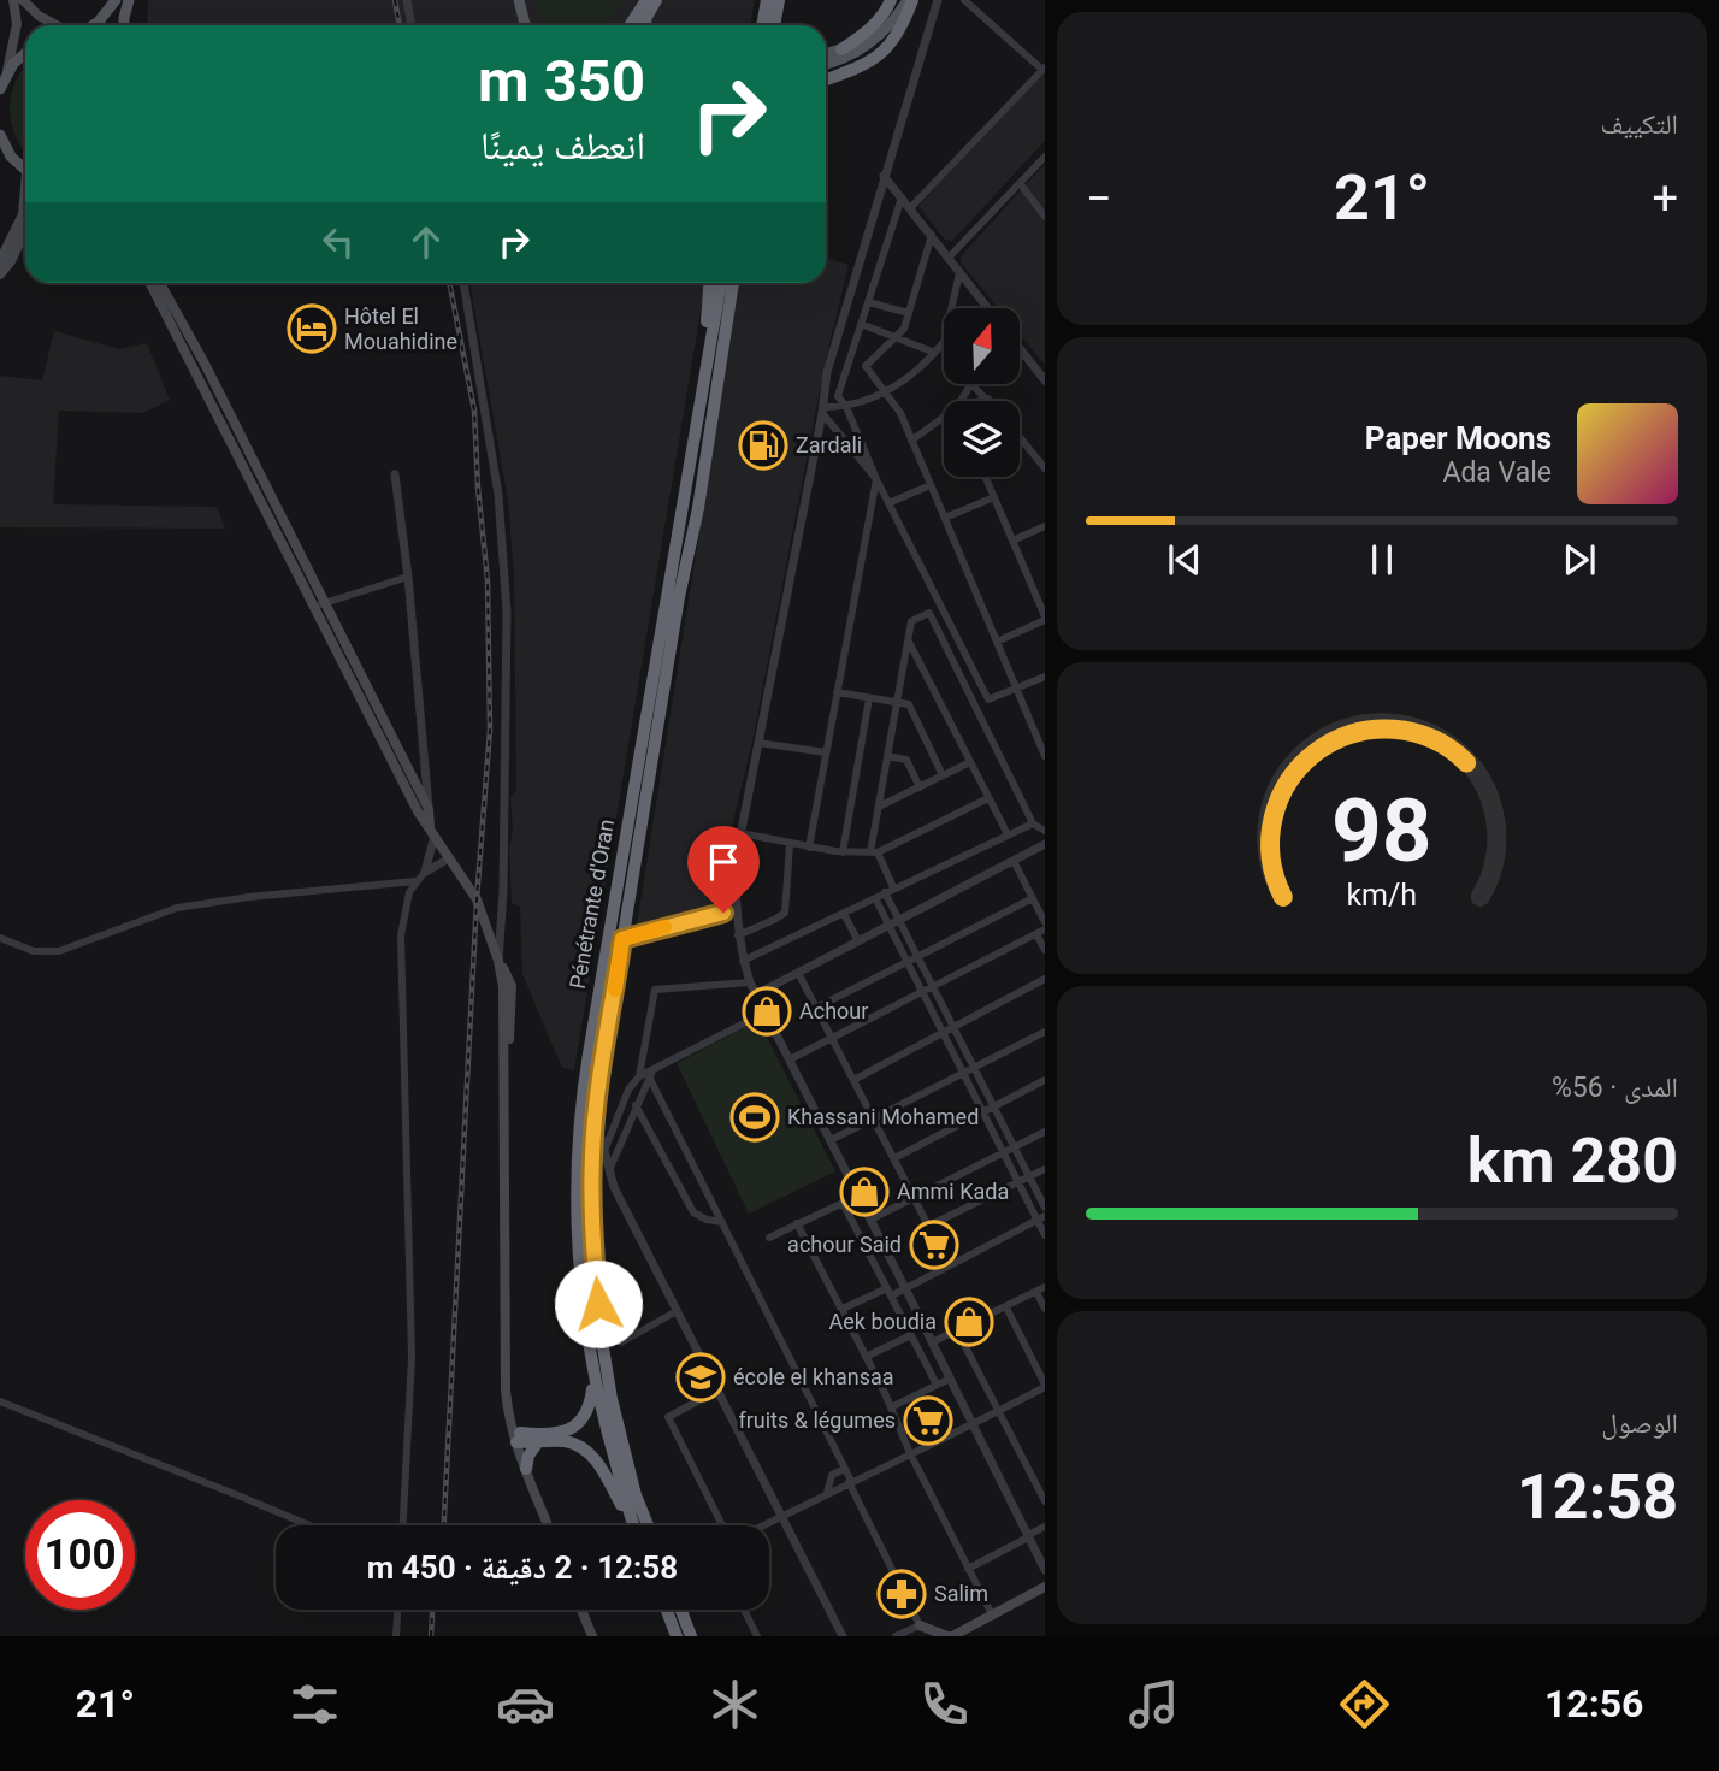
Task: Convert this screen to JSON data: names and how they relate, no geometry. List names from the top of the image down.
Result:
{
  "streets": {
    "highway": ["Pénétrante d'Oran"]
  },
  "places": {
    "hotel": ["Hôtel El Mouahidine"],
    "fuel station": ["Zardali"],
    "shop": ["Achour", "Ammi Kada", "Aek boudia"],
    "sports": ["Khassani Mohamed"],
    "supermarket": ["achour Said", "fruits & légumes"],
    "school or university": ["école el khansaa"],
    "pharmacy": ["Salim"]
  },
  "north": "top",
  "page": {
    "tile": [
      "التكييف",
      ["المدى · 56%", "280 km"],
      ["الوصول", "12:58"]
    ],
    "turn": ["350 m", "انعطف يمينًا"],
    "heat": ["−", "21°", "+"],
    "song": ["Paper Moons", "Ada Vale"],
    "limit": "100",
    "trip": "12:58 · 2 دقيقة · 450 m",
    "tabs": ["12:56", "21°"],
    "gauge": ["98", "km/h"]
  }
}
